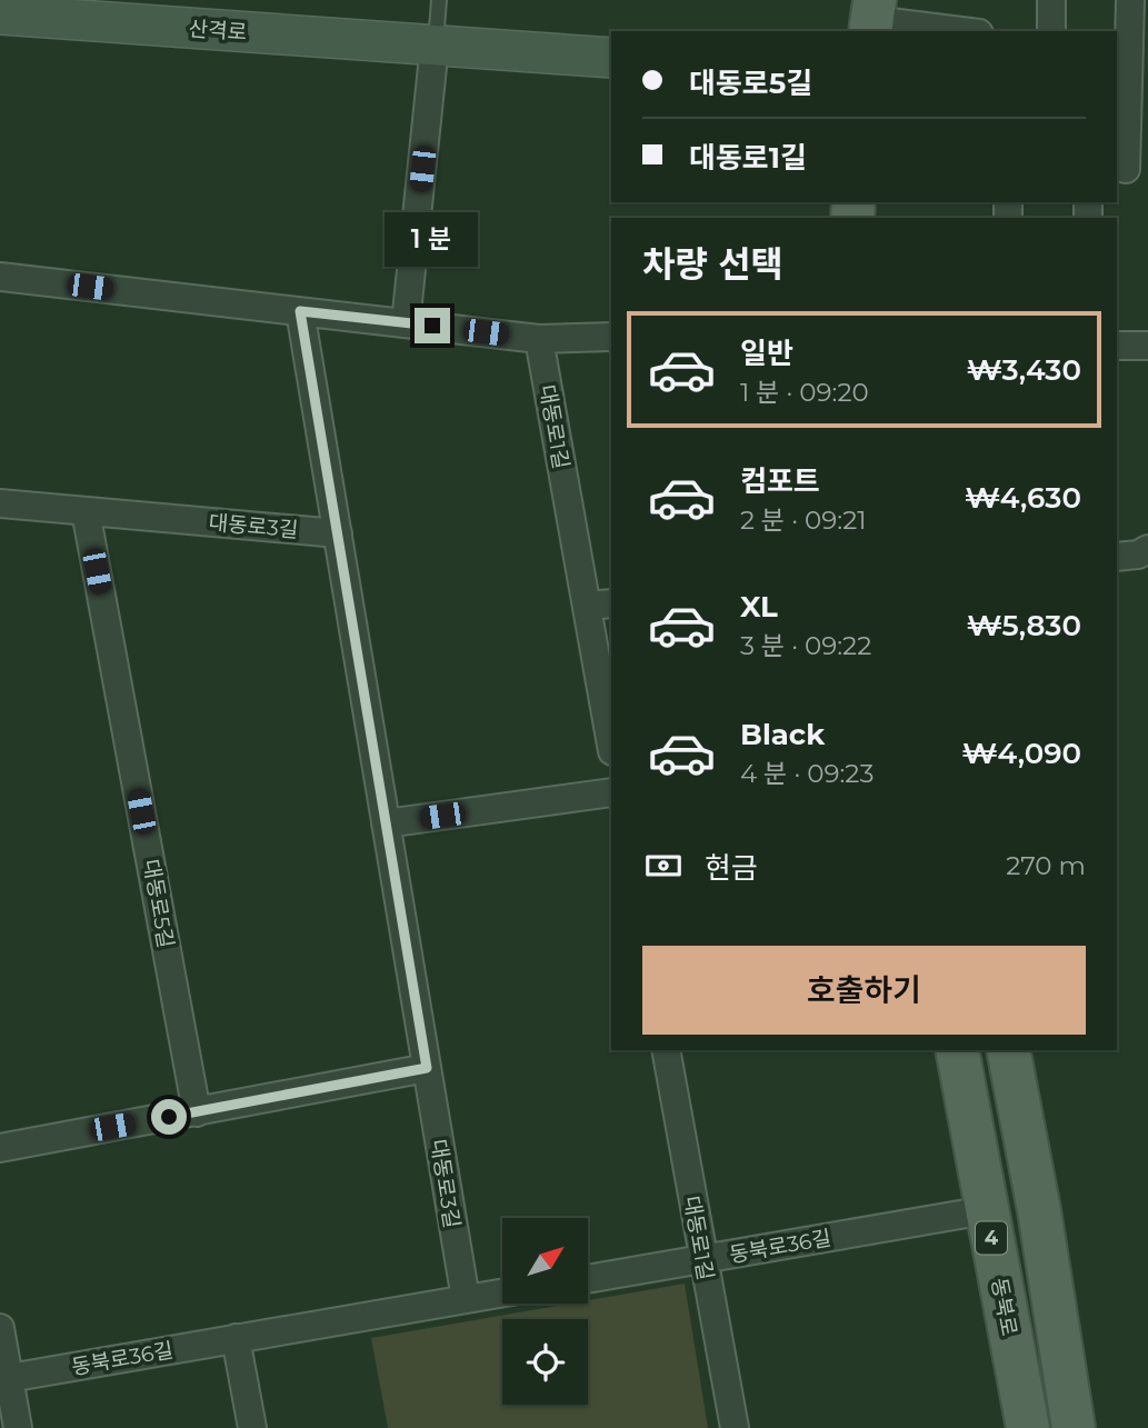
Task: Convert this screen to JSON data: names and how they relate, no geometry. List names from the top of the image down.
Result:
{
  "streets": {
    "main road": ["4", "동북로"],
    "street": [
      "산격로",
      "대동로1길",
      "대동로3길",
      "대동로5길",
      "동북로36길"
    ]
  },
  "crossings": [
    ["대동로1길", "동북로36길"],
    ["대동로3길", "대동로5길"],
    ["대동로3길", "동북로36길"],
    ["동북로36길", "동북로"]
  ],
  "north": "top right",
  "page": {
    "banner": ["대동로5길", "대동로1길"],
    "bubble": "1 분",
    "heading": "차량 선택",
    "list": [
      {
        "name": "일반",
        "note": "1 분 · 09:20",
        "value": "₩3,430"
      },
      {
        "name": "컴포트",
        "note": "2 분 · 09:21",
        "value": "₩4,630"
      },
      {
        "name": "XL",
        "note": "3 분 · 09:22",
        "value": "₩5,830"
      },
      {
        "name": "Black",
        "note": "4 분 · 09:23",
        "value": "₩4,090"
      }
    ],
    "pay": ["현금", "270 m"],
    "buttons": "호출하기"
  }
}
